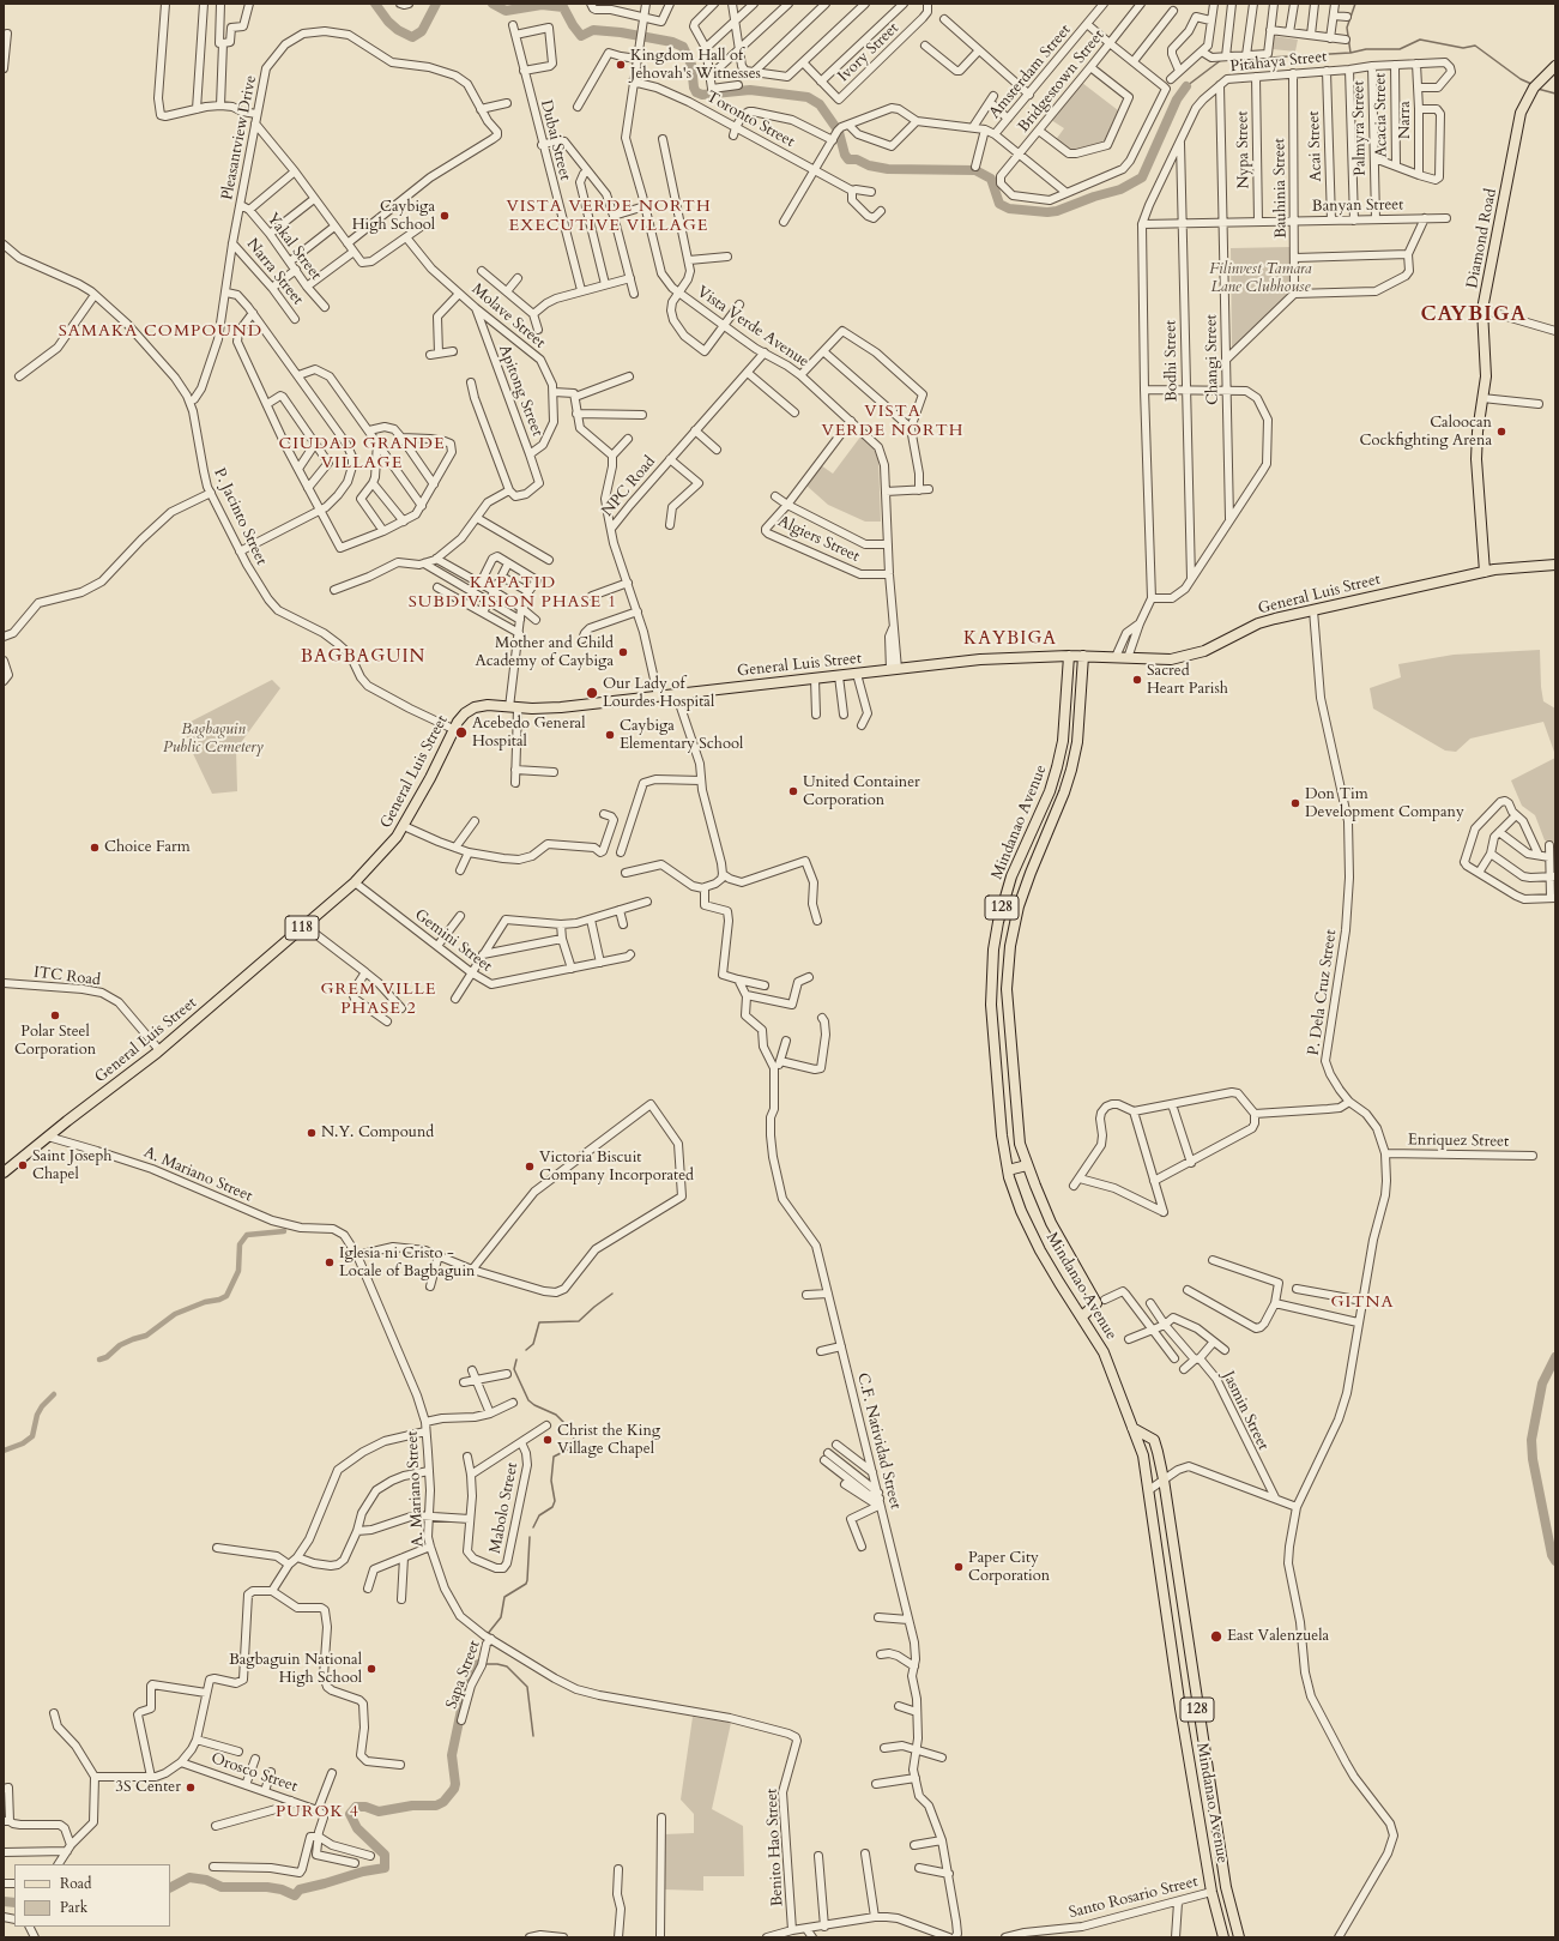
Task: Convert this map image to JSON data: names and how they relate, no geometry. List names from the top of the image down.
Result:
{
  "streets": {
    "main road": [
      "Diamond Road",
      "General Luis Street",
      "Mindanao Avenue",
      "128",
      "118"
    ],
    "street": [
      "Ivory Street",
      "Pitahaya Street",
      "Amsterdam Street",
      "Bridgestown Street",
      "Acacia Street",
      "Toronto Street",
      "Narra",
      "Palmyra Street",
      "Pleasantview Drive",
      "Dubai Street",
      "Acai Street",
      "Nypa Street",
      "Bauhinia Street",
      "Banyan Street",
      "Yakal Street",
      "Narra Street",
      "Molave Street",
      "Vista Verde Avenue",
      "Changi Street",
      "Bodhi Street",
      "Apitong Street",
      "NPC Road",
      "P. Jacinto Street",
      "Algiers Street",
      "Gemini Street",
      "ITC Road",
      "P. Dela Cruz Street",
      "Enriquez Street",
      "A. Mariano Street",
      "Jasmin Street",
      "C.F. Natividad Street",
      "Mabolo Street",
      "Sapa Street",
      "Orosco Street",
      "Benito Hao Street",
      "Santo Rosario Street"
    ]
  },
  "crossings": [
    ["Pitahaya Street", "Acacia Street"],
    ["Pitahaya Street", "Narra"],
    ["Pitahaya Street", "Palmyra Street"],
    ["Pitahaya Street", "Acai Street"],
    ["Pitahaya Street", "Nypa Street"],
    ["Pitahaya Street", "Bauhinia Street"],
    ["Pitahaya Street", "Banyan Street"],
    ["Pitahaya Street", "Changi Street"],
    ["Pitahaya Street", "Bodhi Street"],
    ["Toronto Street", "Vista Verde Avenue"],
    ["Palmyra Street", "Banyan Street"],
    ["Pleasantview Drive", "Yakal Street"],
    ["Pleasantview Drive", "Narra Street"],
    ["Pleasantview Drive", "P. Jacinto Street"],
    ["Acai Street", "Banyan Street"],
    ["Nypa Street", "Banyan Street"],
    ["Bauhinia Street", "Banyan Street"],
    ["Banyan Street", "Changi Street"],
    ["Banyan Street", "Bodhi Street"],
    ["Diamond Road", "General Luis Street"],
    ["Molave Street", "Apitong Street"],
    ["Vista Verde Avenue", "NPC Road"],
    ["Vista Verde Avenue", "Algiers Street"],
    ["Vista Verde Avenue", "General Luis Street"],
    ["NPC Road", "General Luis Street"],
    ["P. Jacinto Street", "General Luis Street"],
    ["General Luis Street", "Mindanao Avenue"],
    ["General Luis Street", "Gemini Street"],
    ["General Luis Street", "ITC Road"],
    ["General Luis Street", "P. Dela Cruz Street"],
    ["General Luis Street", "A. Mariano Street"],
    ["Mindanao Avenue", "Santo Rosario Street"],
    ["P. Dela Cruz Street", "Enriquez Street"],
    ["A. Mariano Street", "Sapa Street"],
    ["A. Mariano Street", "Benito Hao Street"]
  ],
  "districts": [
    "VISTA VERDE NORTH EXECUTIVE VILLAGE",
    "CAYBIGA",
    "SAMAKA COMPOUND",
    "VISTA VERDE NORTH",
    "CIUDAD GRANDE VILLAGE",
    "KAPATID SUBDIVISION PHASE 1",
    "KAYBIGA",
    "BAGBAGUIN",
    "GREM VILLE PHASE 2",
    "GITNA",
    "PUROK 4"
  ],
  "parks": ["Filinvest Tamara Lane Clubhouse", "Bagbaguin Public Cemetery"],
  "places": [
    "Kingdom Hall of Jehovah's Witnesses",
    "Caybiga High School",
    "Caloocan Cockfighting Arena",
    "Mother and Child Academy of Caybiga",
    "Sacred Heart Parish",
    "Our Lady of Lourdes Hospital",
    "Acebedo General Hospital",
    "Caybiga Elementary School",
    "United Container Corporation",
    "Don Tim Development Company",
    "Choice Farm",
    "Polar Steel Corporation",
    "N.Y. Compound",
    "Saint Joseph Chapel",
    "Victoria Biscuit Company Incorporated",
    "Iglesia ni Cristo - Locale of Bagbaguin",
    "Christ the King Village Chapel",
    "Paper City Corporation",
    "East Valenzuela",
    "Bagbaguin National High School",
    "3S Center"
  ],
  "legend": ["Road", "Park"]
}
